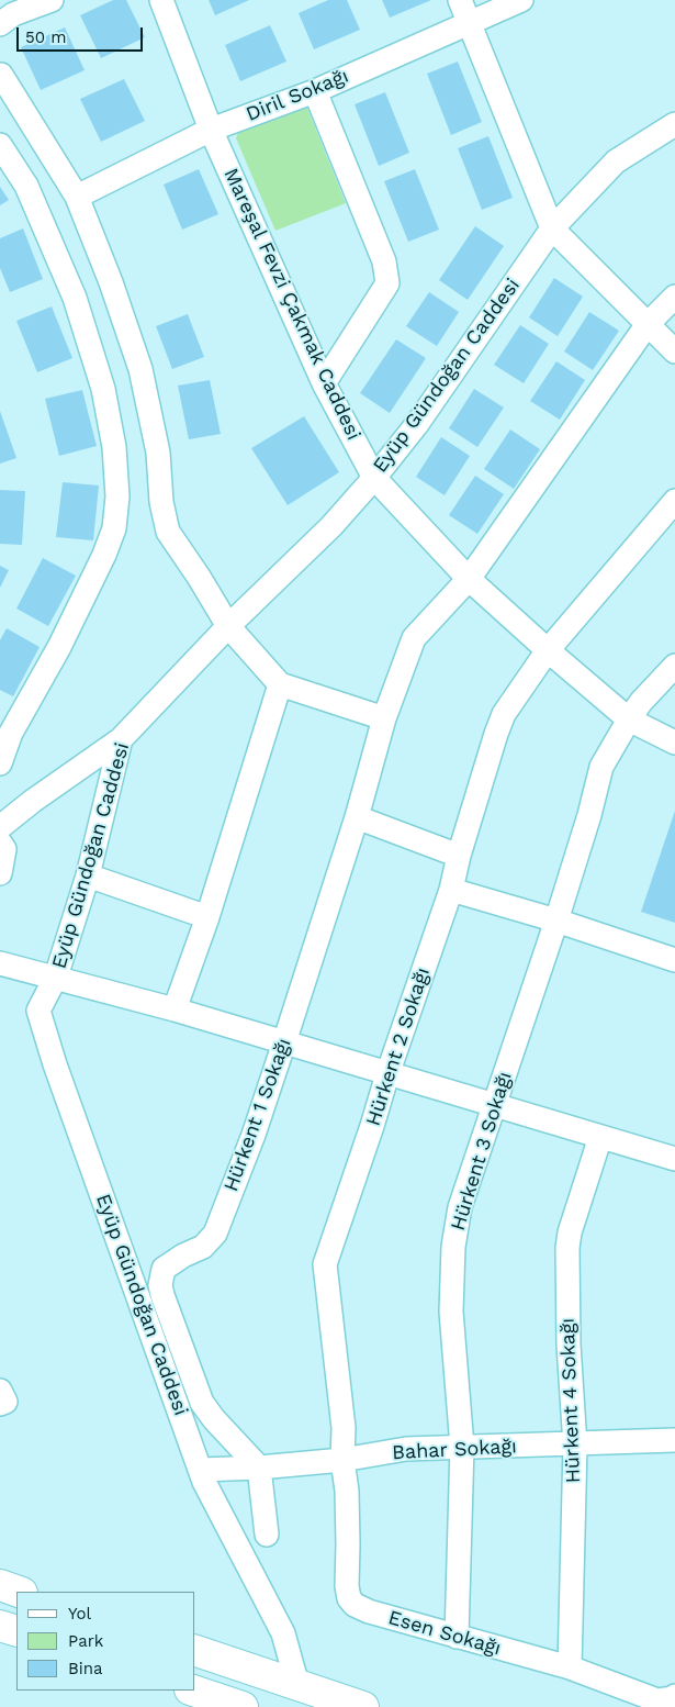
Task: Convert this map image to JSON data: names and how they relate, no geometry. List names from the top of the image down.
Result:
{
  "streets": {
    "street": [
      "Diril Sokağı",
      "Mareşal Fevzi Çakmak Caddesi",
      "Eyüp Gündoğan Caddesi",
      "Hürkent 2 Sokağı",
      "Hürkent 1 Sokağı",
      "Hürkent 3 Sokağı",
      "Hürkent 4 Sokağı",
      "Bahar Sokağı",
      "Esen Sokağı"
    ]
  },
  "crossings": [
    ["Diril Sokağı", "Mareşal Fevzi Çakmak Caddesi"],
    ["Mareşal Fevzi Çakmak Caddesi", "Eyüp Gündoğan Caddesi"],
    ["Mareşal Fevzi Çakmak Caddesi", "Hürkent 2 Sokağı"],
    ["Mareşal Fevzi Çakmak Caddesi", "Hürkent 1 Sokağı"],
    ["Mareşal Fevzi Çakmak Caddesi", "Hürkent 3 Sokağı"],
    ["Eyüp Gündoğan Caddesi", "Bahar Sokağı"],
    ["Hürkent 2 Sokağı", "Bahar Sokağı"],
    ["Hürkent 2 Sokağı", "Esen Sokağı"],
    ["Hürkent 1 Sokağı", "Bahar Sokağı"],
    ["Hürkent 3 Sokağı", "Bahar Sokağı"],
    ["Hürkent 3 Sokağı", "Esen Sokağı"],
    ["Hürkent 4 Sokağı", "Bahar Sokağı"],
    ["Hürkent 4 Sokağı", "Esen Sokağı"],
    ["Bahar Sokağı", "Esen Sokağı"]
  ],
  "legend": ["Yol", "Park", "Bina"],
  "scale_bar": "50 m"
}
